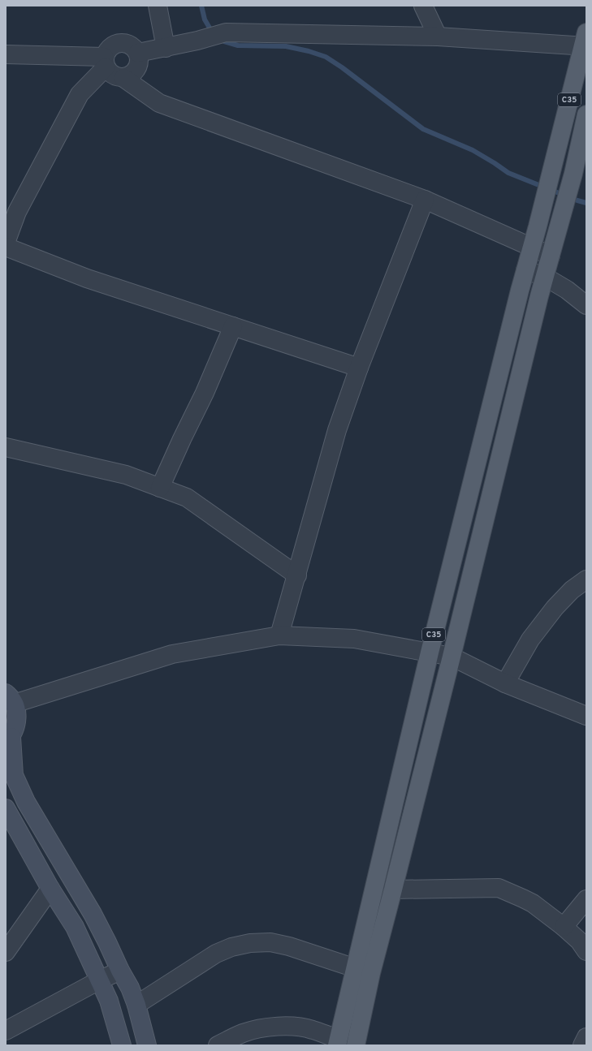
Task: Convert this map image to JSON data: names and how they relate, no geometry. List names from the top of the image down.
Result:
{
  "streets": {
    "main road": ["C35"]
  }
}
